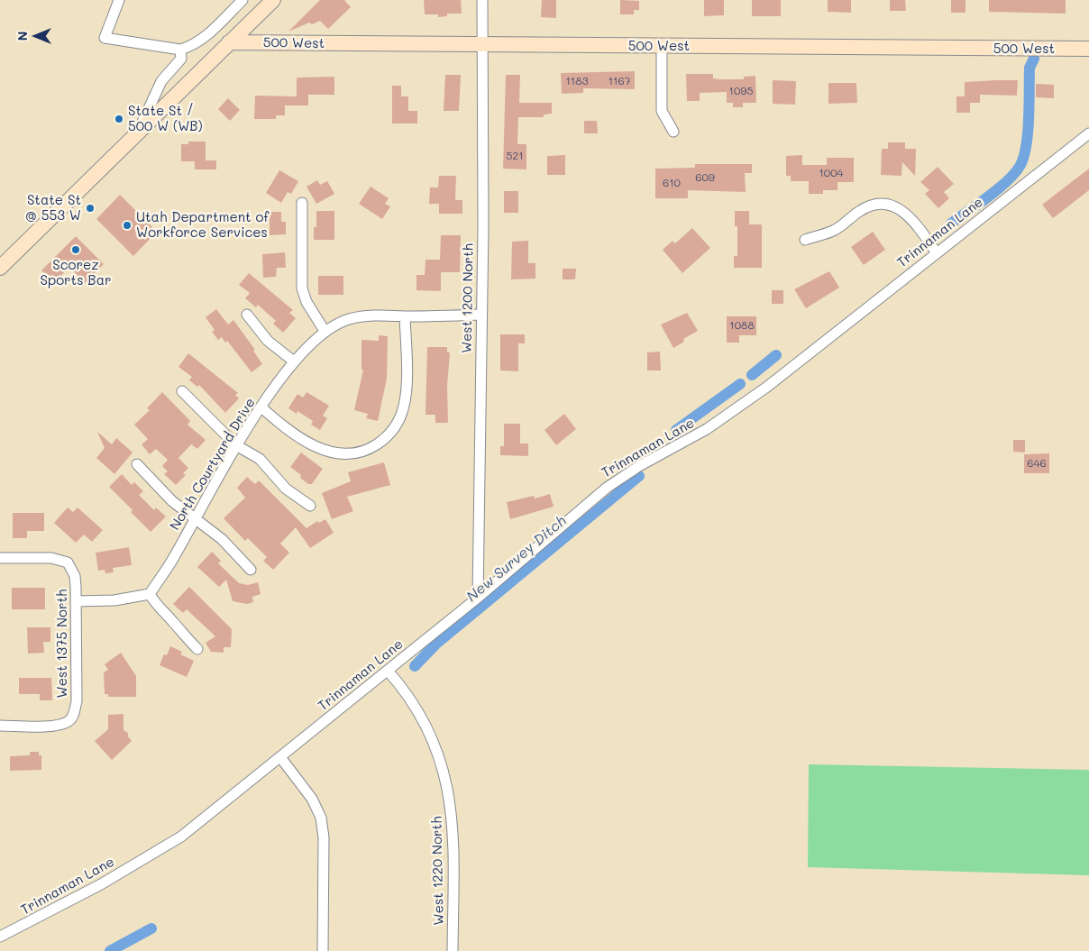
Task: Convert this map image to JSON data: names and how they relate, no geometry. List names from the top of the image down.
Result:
{
  "streets": {
    "main road": ["500 West"],
    "street": [
      "Trinnaman Lane",
      "West 1200 North",
      "North Courtyard Drive",
      "West 1375 North",
      "West 1220 North"
    ]
  },
  "crossings": [
    ["500 West", "West 1200 North"],
    ["Trinnaman Lane", "West 1200 North"],
    ["Trinnaman Lane", "West 1220 North"],
    ["West 1200 North", "North Courtyard Drive"]
  ],
  "water": ["New Survey Ditch"],
  "places": [
    "State St / 500 W (WB)",
    "State St @ 553 W",
    "Utah Department of Workforce Services",
    "Scorez Sports Bar"
  ],
  "house_numbers": [
    "1183",
    "1167",
    "1095",
    "521",
    "1004",
    "609",
    "610",
    "1088",
    "646"
  ],
  "north": "left"
}
